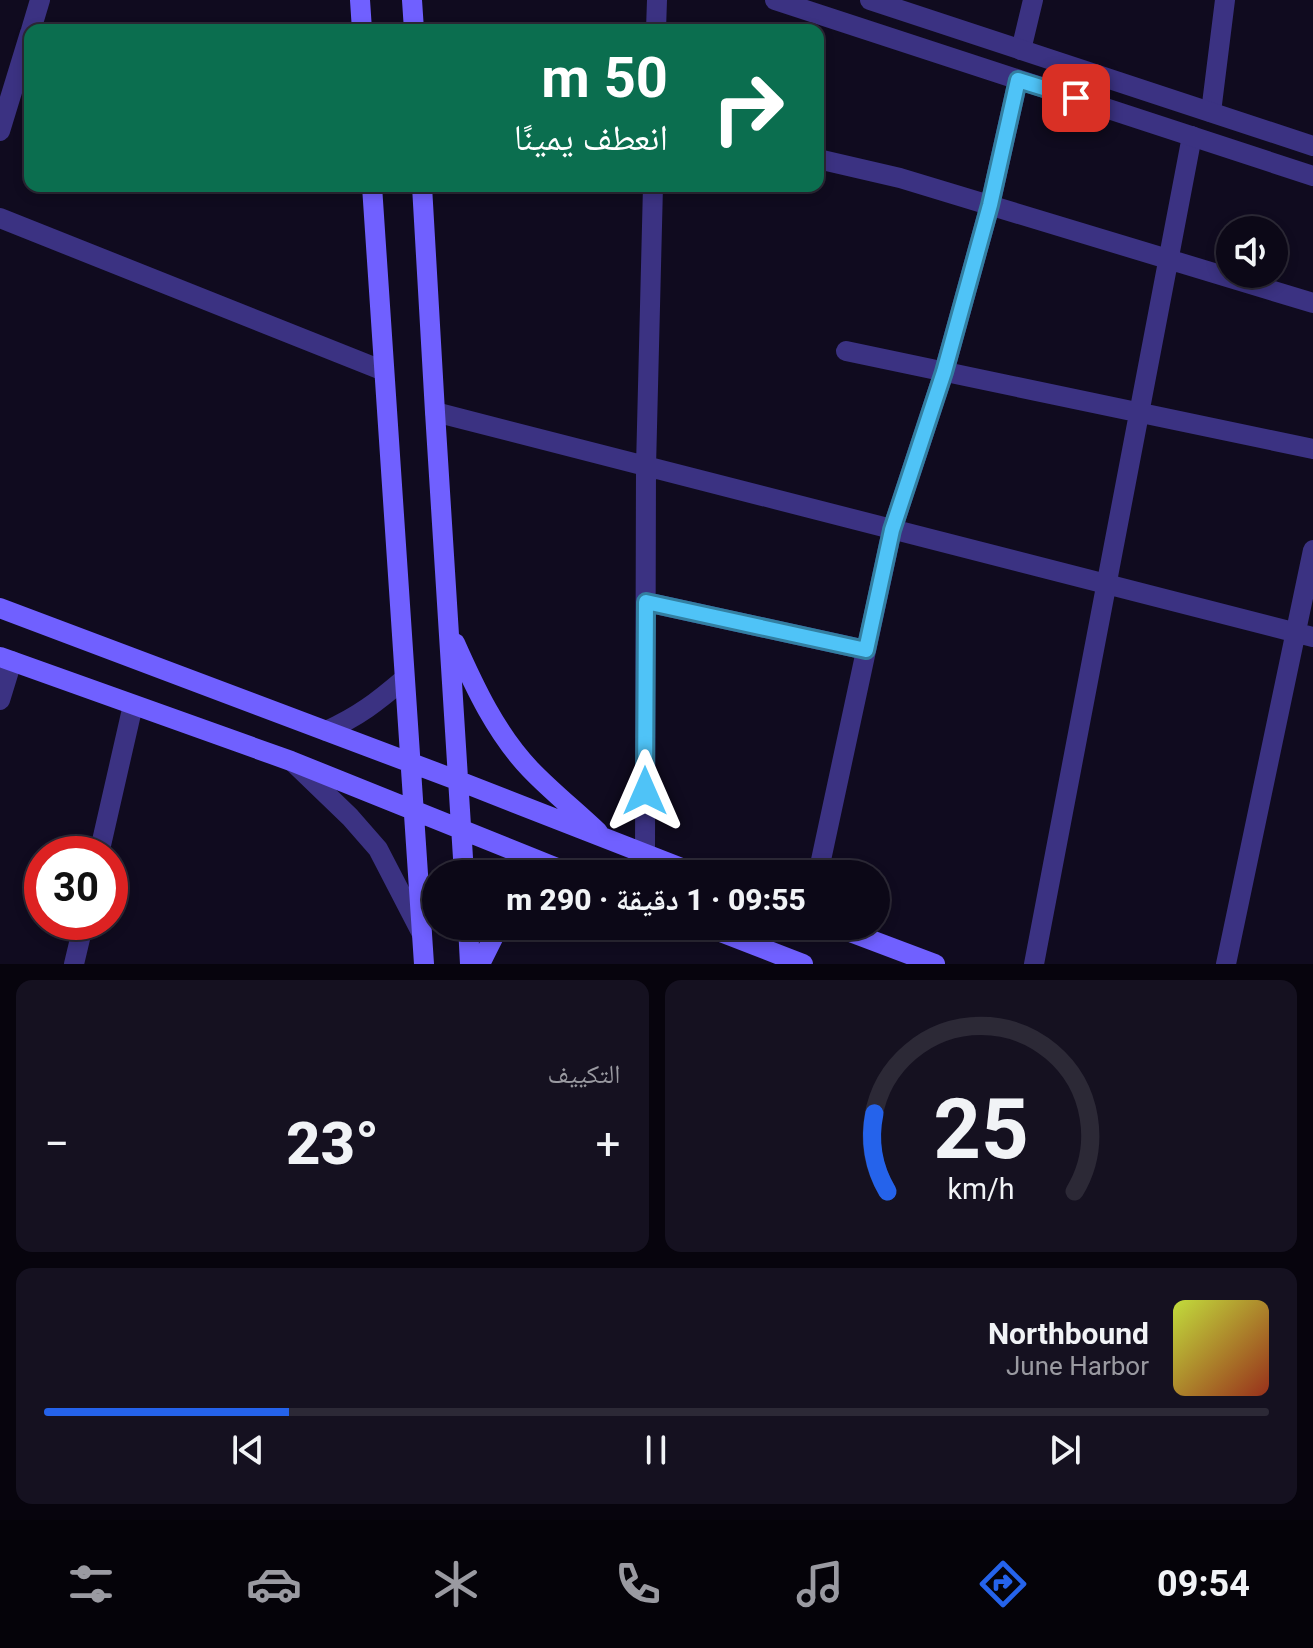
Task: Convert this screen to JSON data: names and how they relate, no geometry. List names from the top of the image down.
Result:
{
  "page": {
    "turn": ["50 m", "انعطف يمينًا"],
    "limit": "30",
    "trip": "09:55 · 1 دقيقة · 290 m",
    "tile": "التكييف",
    "heat": ["−", "23°", "+"],
    "song": ["Northbound", "June Harbor"],
    "tabs": "09:54",
    "gauge": ["25", "km/h"]
  }
}
